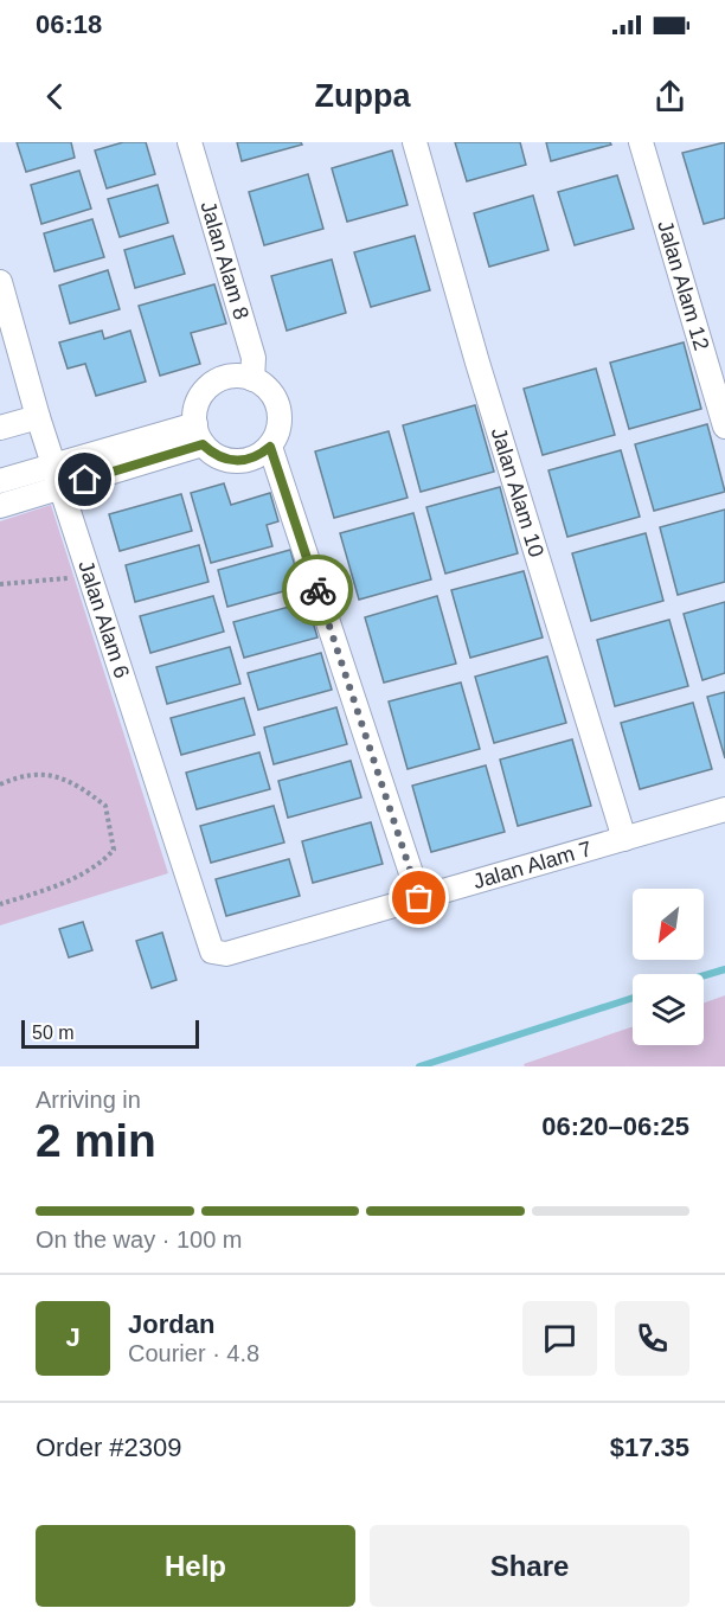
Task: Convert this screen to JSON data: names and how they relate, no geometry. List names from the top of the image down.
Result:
{
  "streets": {
    "street": [
      "Jalan Alam 8",
      "Jalan Alam 12",
      "Jalan Alam 10",
      "Jalan Alam 6",
      "Jalan Alam 7"
    ]
  },
  "crossings": [
    ["Jalan Alam 10", "Jalan Alam 7"],
    ["Jalan Alam 6", "Jalan Alam 7"]
  ],
  "scale_bar": "50 m",
  "north": "bottom left",
  "page": {
    "status": "06:18",
    "header": "Zuppa",
    "scale": "50 m",
    "heading": ["2 min", "Arriving in", "06:20–06:25"],
    "panel": [
      "Jordan",
      "Courier · 4.8",
      "Order #2309",
      "$17.35"
    ],
    "bar": "On the way · 100 m",
    "round": "J",
    "buttons": ["Help", "Share"]
  }
}
